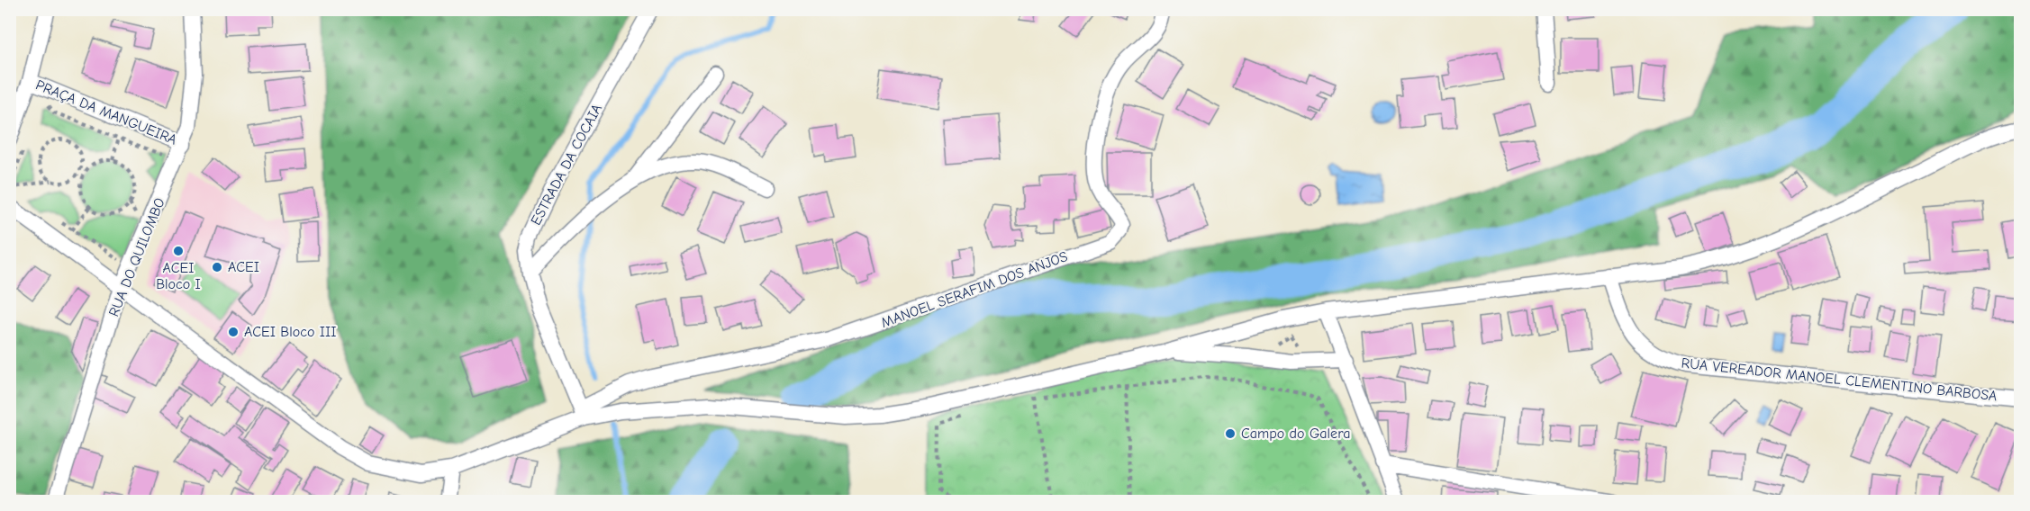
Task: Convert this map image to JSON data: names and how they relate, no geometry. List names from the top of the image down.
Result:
{
  "streets": {
    "street": [
      "PRAÇA DA MANGUEIRA",
      "ESTRADA DA COCAIA",
      "RUA DO QUILOMBO",
      "MANOEL SERAFIM DOS ANJOS",
      "RUA VEREADOR MANOEL CLEMENTINO BARBOSA"
    ]
  },
  "crossings": [
    ["PRAÇA DA MANGUEIRA", "RUA DO QUILOMBO"],
    ["ESTRADA DA COCAIA", "MANOEL SERAFIM DOS ANJOS"]
  ],
  "places": [
    "ACEI Bloco I",
    "ACEI",
    "ACEI Bloco III",
    "Campo do Galera"
  ]
}
